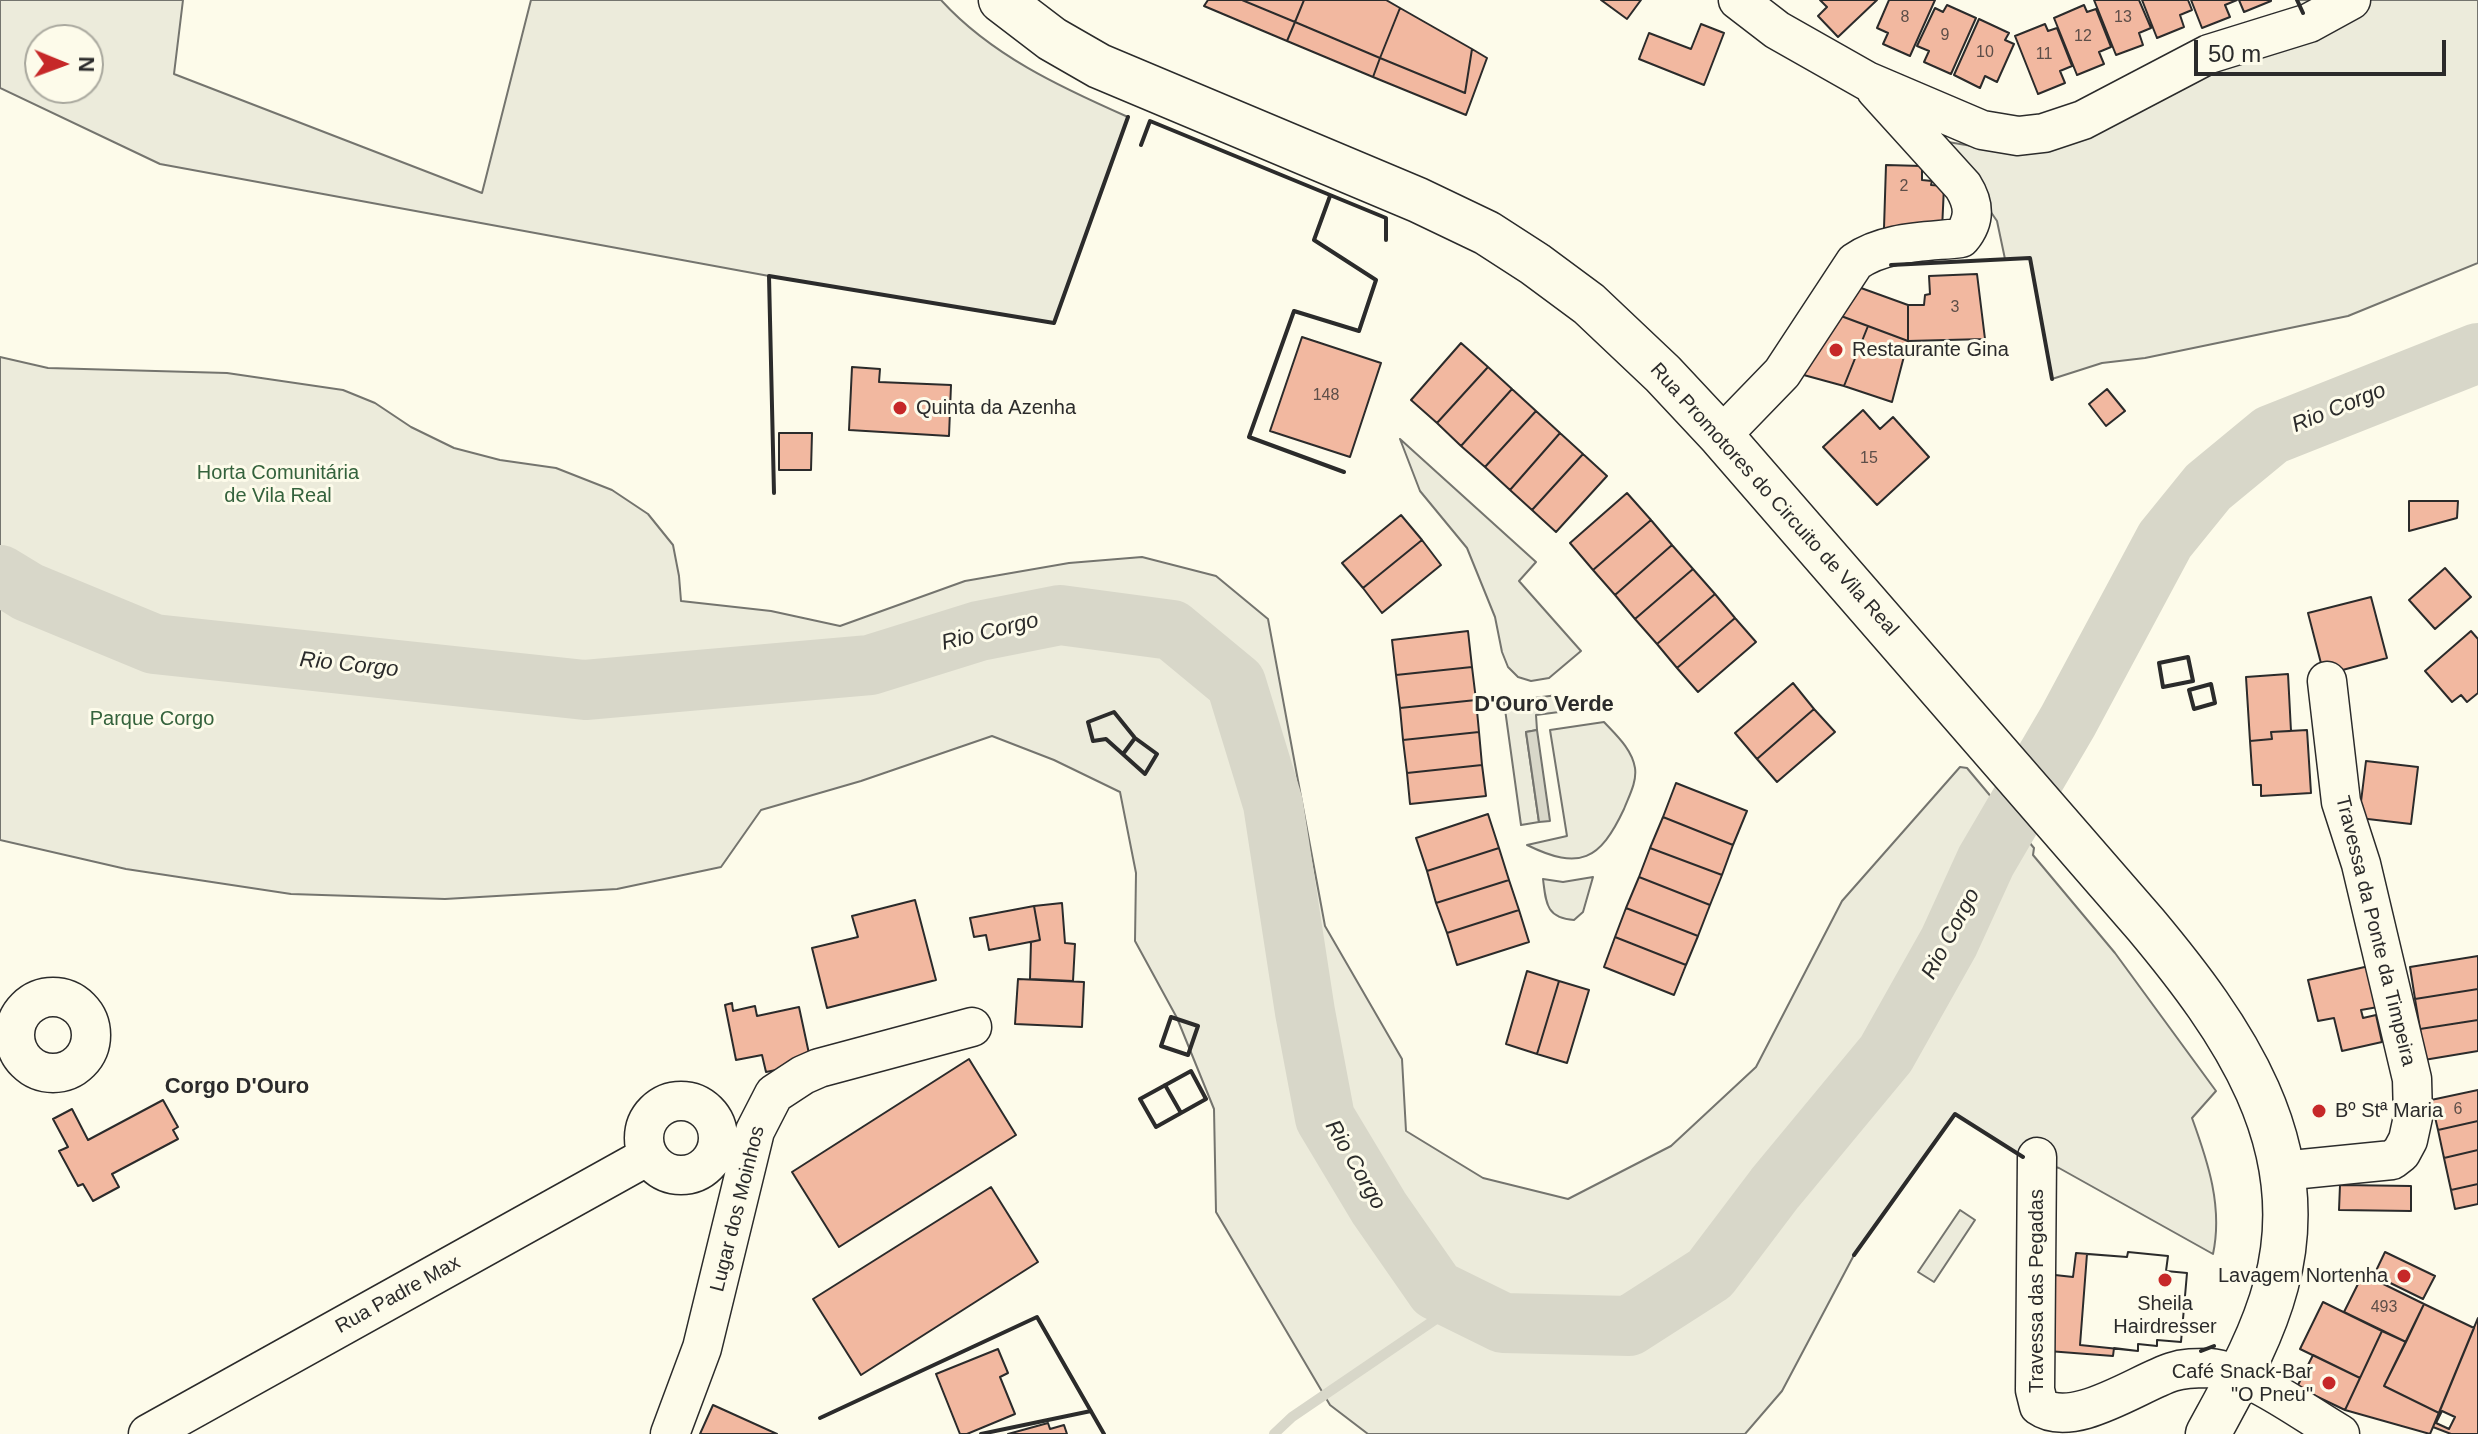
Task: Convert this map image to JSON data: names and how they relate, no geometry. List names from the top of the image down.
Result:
{
  "streets": {
    "main road": ["Rua Promotores do Circuito de Vila Real"],
    "street": [
      "Travessa da Ponte da Timpeira",
      "Lugar dos Moinhos",
      "Travessa das Pegadas",
      "Rua Padre Max"
    ]
  },
  "crossings": [
    ["Rua Promotores do Circuito de Vila Real", "Travessa da Ponte da Timpeira"],
    ["Rua Promotores do Circuito de Vila Real", "Travessa das Pegadas"]
  ],
  "districts": ["D'Ouro Verde", "Corgo D'Ouro"],
  "water": ["Rio Corgo"],
  "parks": ["Horta Comunitária de Vila Real", "Parque Corgo"],
  "places": [
    "Restaurante Gina",
    "Quinta da Azenha",
    "Bº Stª Maria",
    "Lavagem Nortenha",
    "Sheila Hairdresser",
    "Café Snack-Bar \"O Pneu\""
  ],
  "house_numbers": [
    "8",
    "13",
    "9",
    "12",
    "10",
    "11",
    "2",
    "3",
    "148",
    "15",
    "6",
    "493"
  ],
  "scale_bar": "50 m",
  "north": "right"
}
